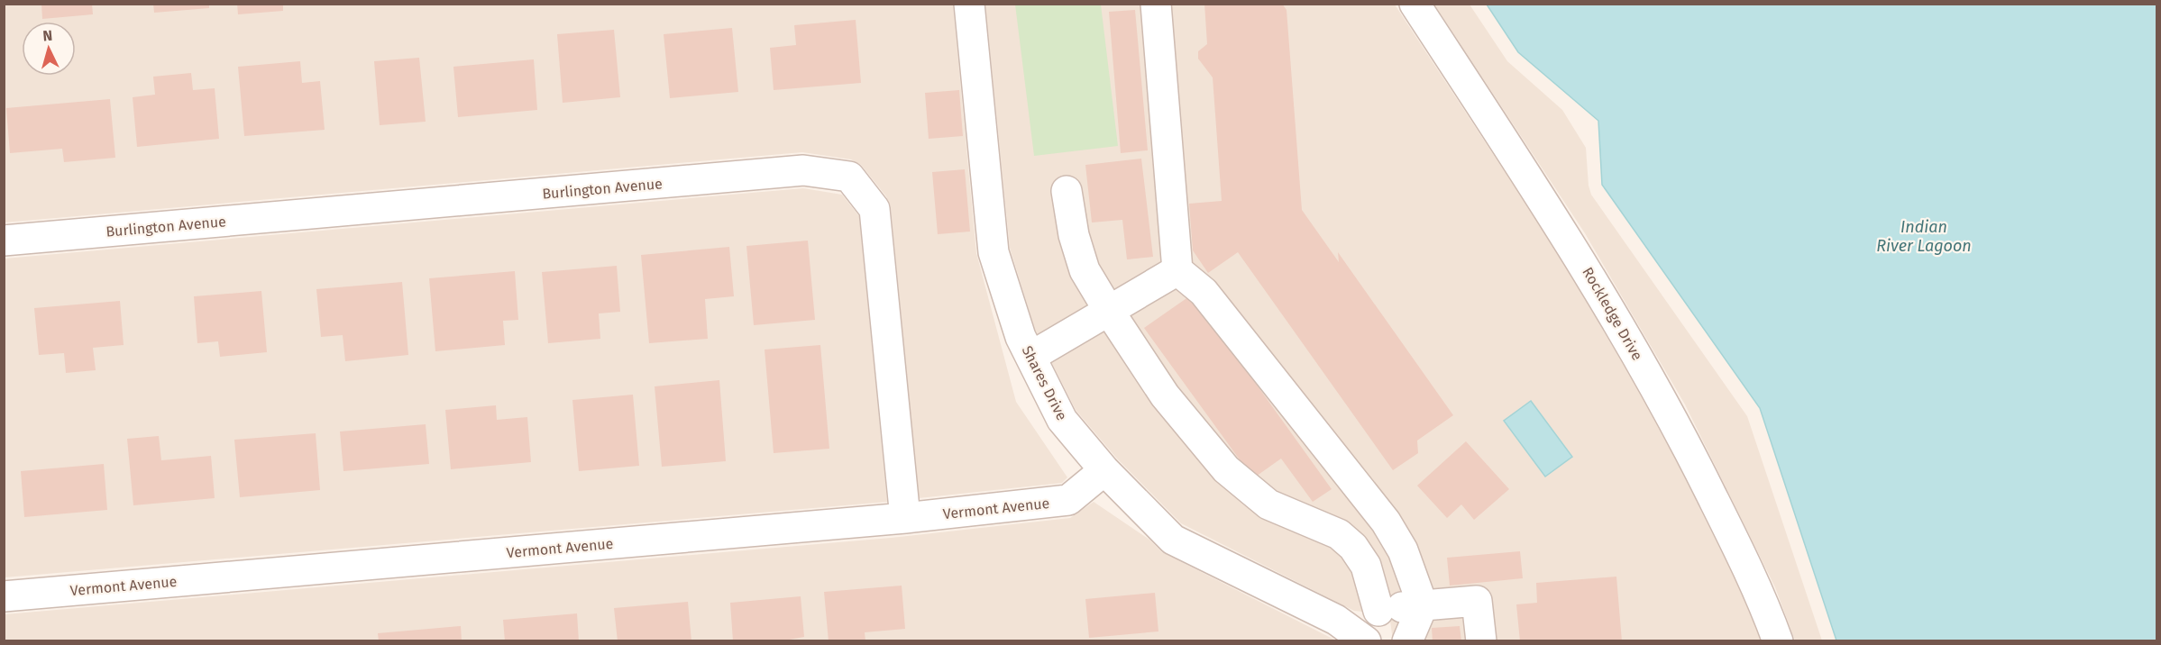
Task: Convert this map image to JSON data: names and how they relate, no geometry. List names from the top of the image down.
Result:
{
  "streets": {
    "street": [
      "Burlington Avenue",
      "Rockledge Drive",
      "Shares Drive",
      "Vermont Avenue"
    ]
  },
  "crossings": [
    ["Burlington Avenue", "Vermont Avenue"],
    ["Shares Drive", "Vermont Avenue"]
  ],
  "water": ["Indian River Lagoon"],
  "north": "top"
}
